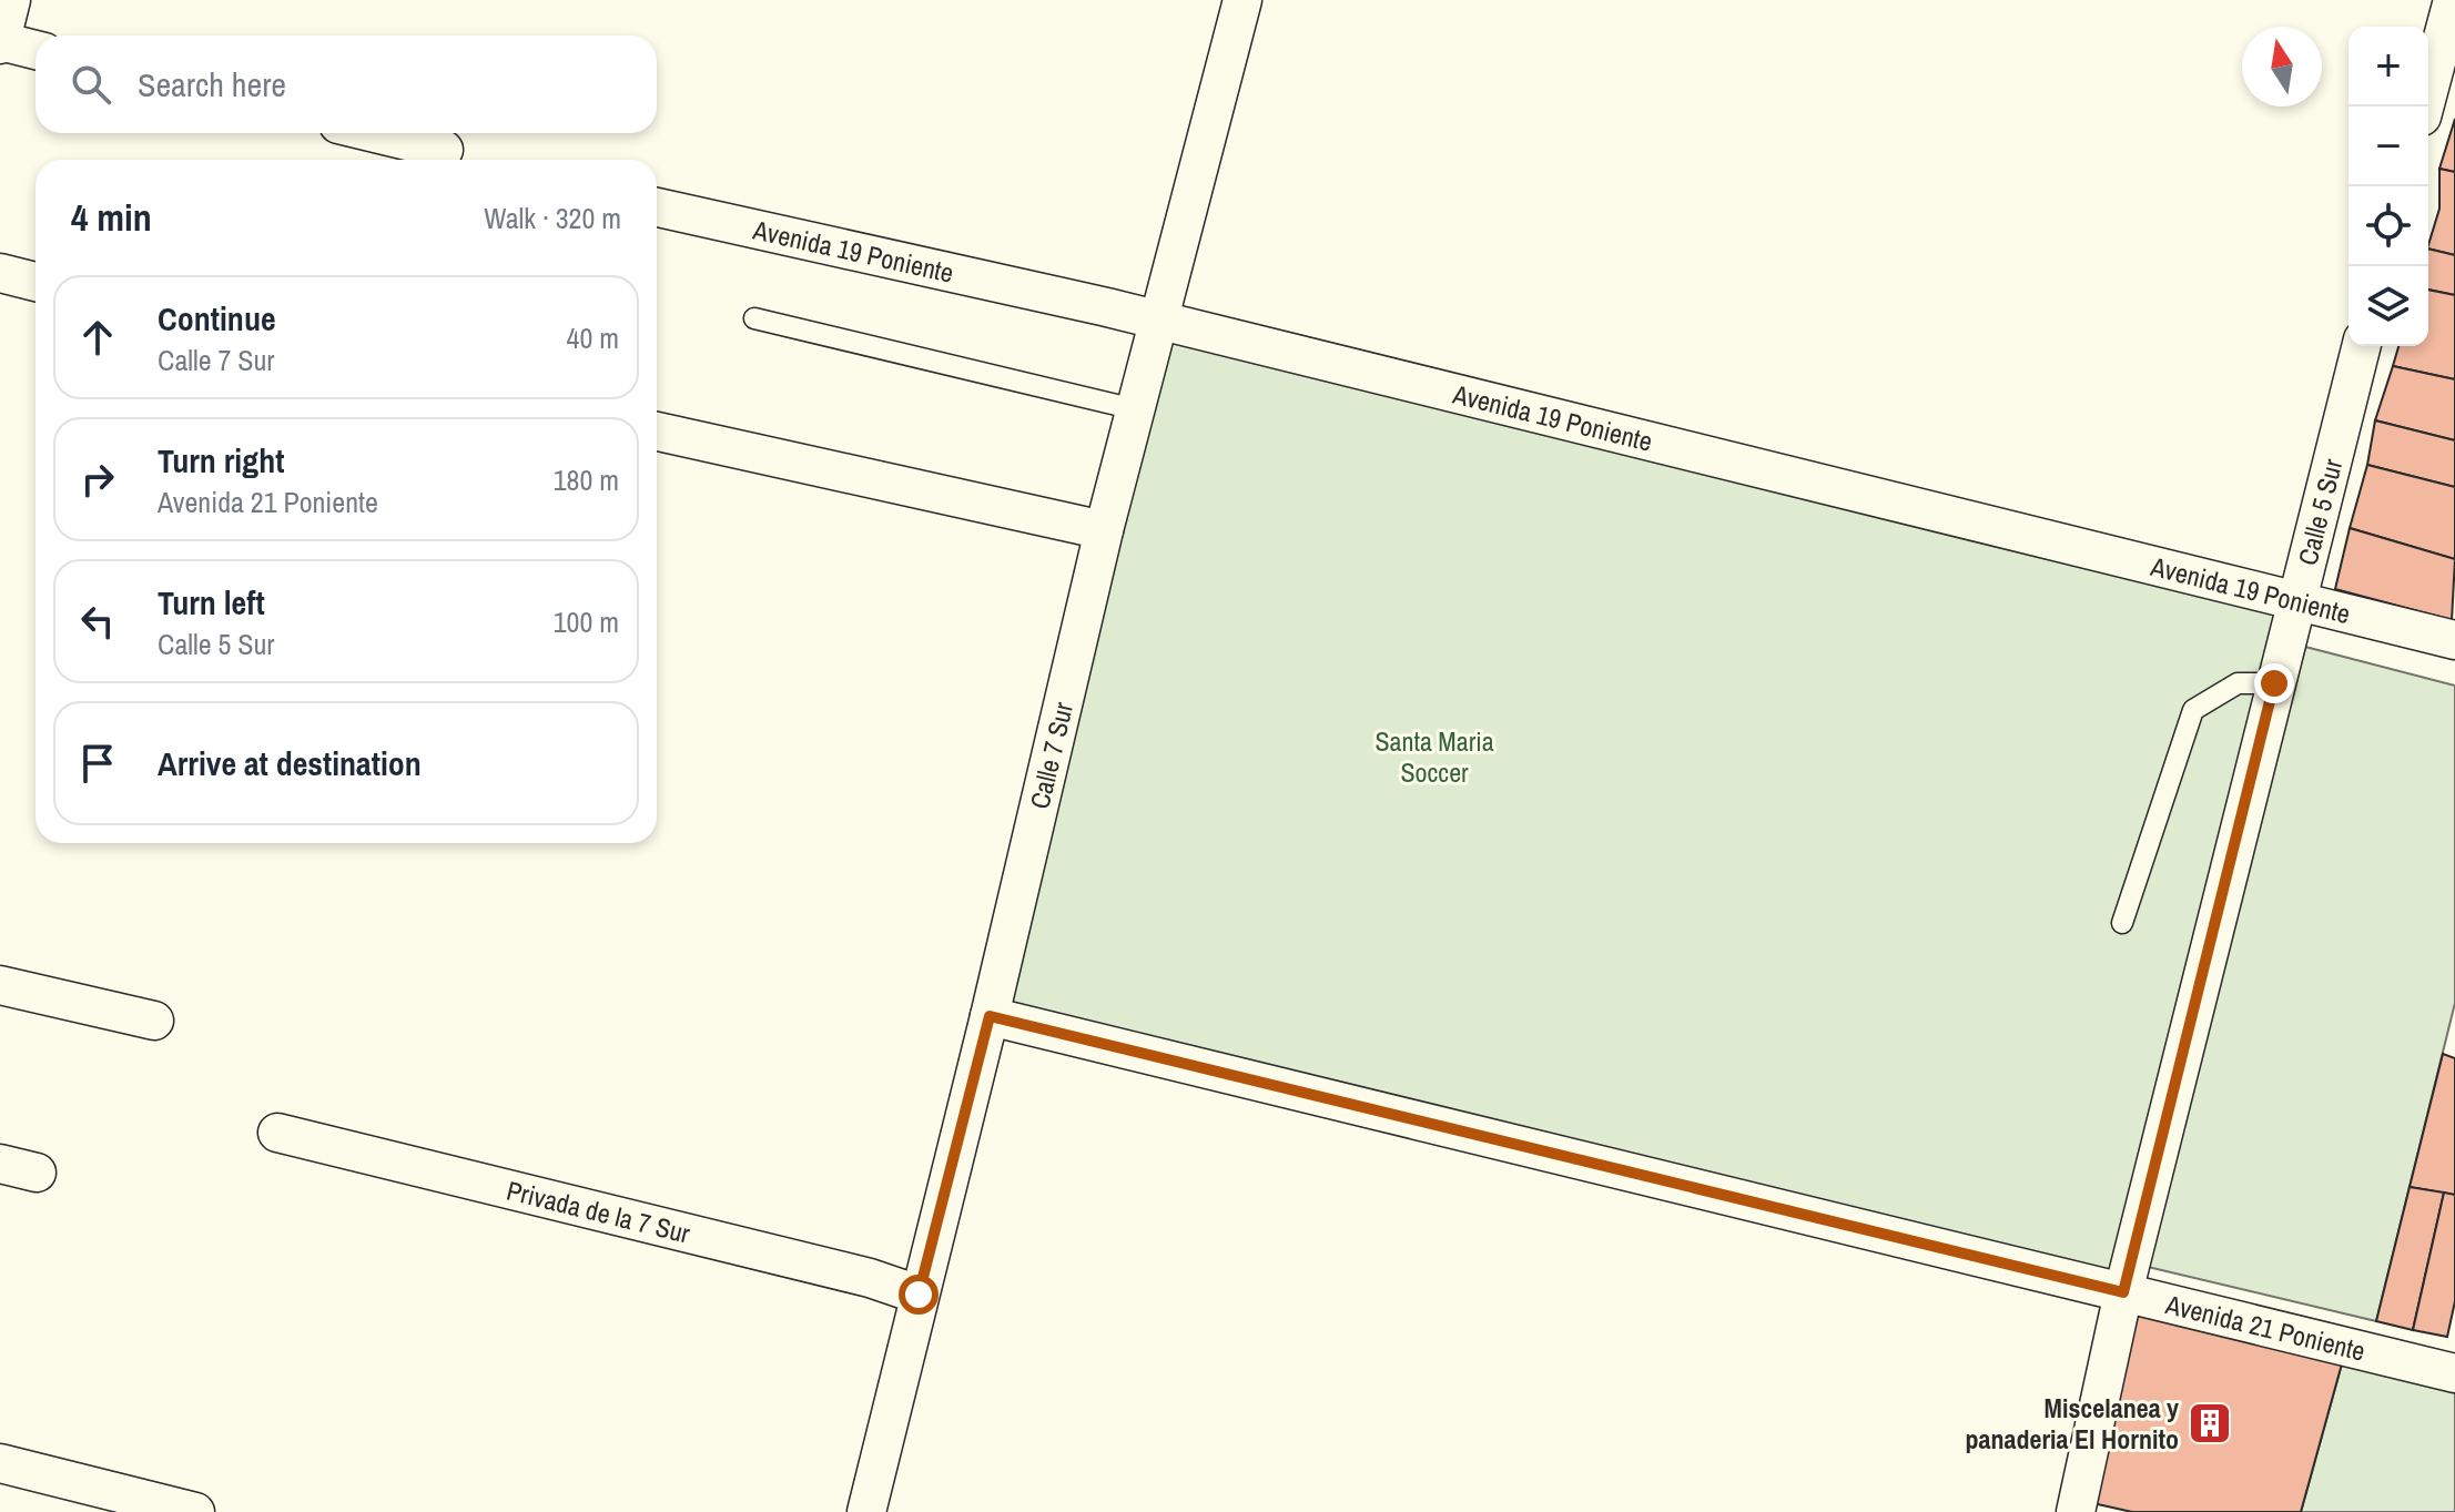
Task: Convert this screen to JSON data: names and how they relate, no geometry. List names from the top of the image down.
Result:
{
  "streets": {
    "street": [
      "Avenida 19 Poniente",
      "Calle 5 Sur",
      "Calle 7 Sur",
      "Privada de la 7 Sur",
      "Avenida 21 Poniente"
    ]
  },
  "crossings": [
    ["Avenida 19 Poniente", "Calle 5 Sur"],
    ["Avenida 19 Poniente", "Calle 7 Sur"],
    ["Calle 5 Sur", "Avenida 21 Poniente"],
    ["Calle 7 Sur", "Privada de la 7 Sur"],
    ["Calle 7 Sur", "Avenida 21 Poniente"]
  ],
  "parks": ["Santa Maria Soccer"],
  "places": {
    "building": ["Miscelanea y panaderia El Hornito"]
  },
  "north": "top",
  "page": {
    "map_buttons": ["+", "−"],
    "search": "Search here",
    "heading": ["4 min", "Walk · 320 m"],
    "list": [
      ["Continue", "Calle 7 Sur", "40 m"],
      ["Turn right", "Avenida 21 Poniente", "180 m"],
      ["Turn left", "Calle 5 Sur", "100 m"],
      "Arrive at destination"
    ]
  }
}
